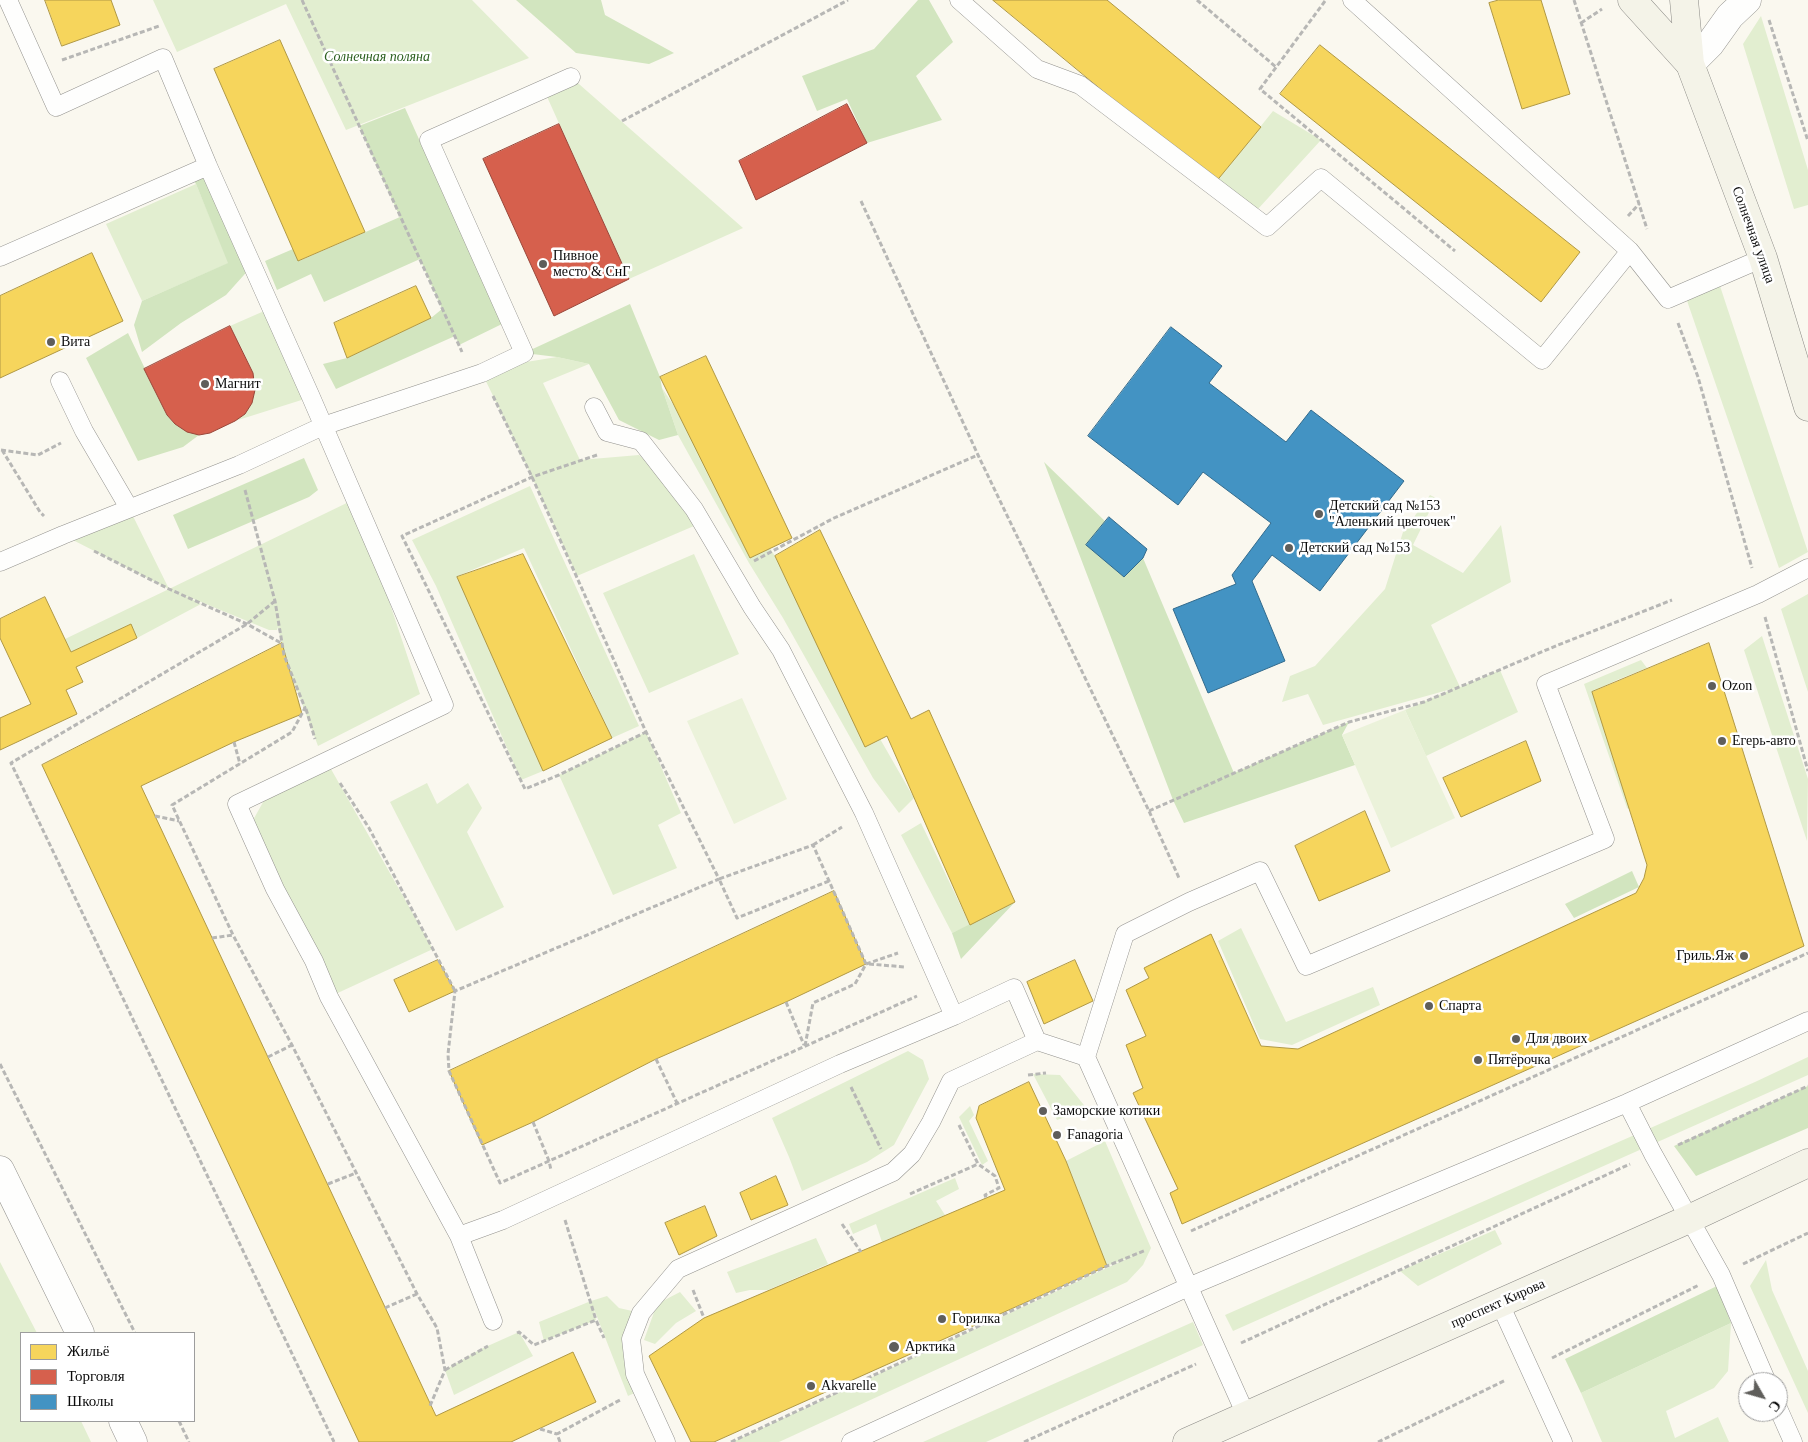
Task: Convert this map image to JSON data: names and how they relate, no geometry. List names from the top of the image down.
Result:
{
  "streets": {
    "street": ["Солнечная улица", "проспект Кирова"]
  },
  "parks": ["Солнечная поляна"],
  "places": [
    "Пивное место & СнГ",
    "Вита",
    "Магнит",
    "Детский сад №153 \"Аленький цветочек\"",
    "Детский сад №153",
    "Ozon",
    "Егерь-авто",
    "Гриль.Яж",
    "Спарта",
    "Для двоих",
    "Пятёрочка",
    "Заморские котики",
    "Fanagoria",
    "Горилка",
    "Арктика",
    "Akvarelle"
  ],
  "legend": ["Жильё", "Торговля", "Школы"],
  "north": "bottom right"
}
